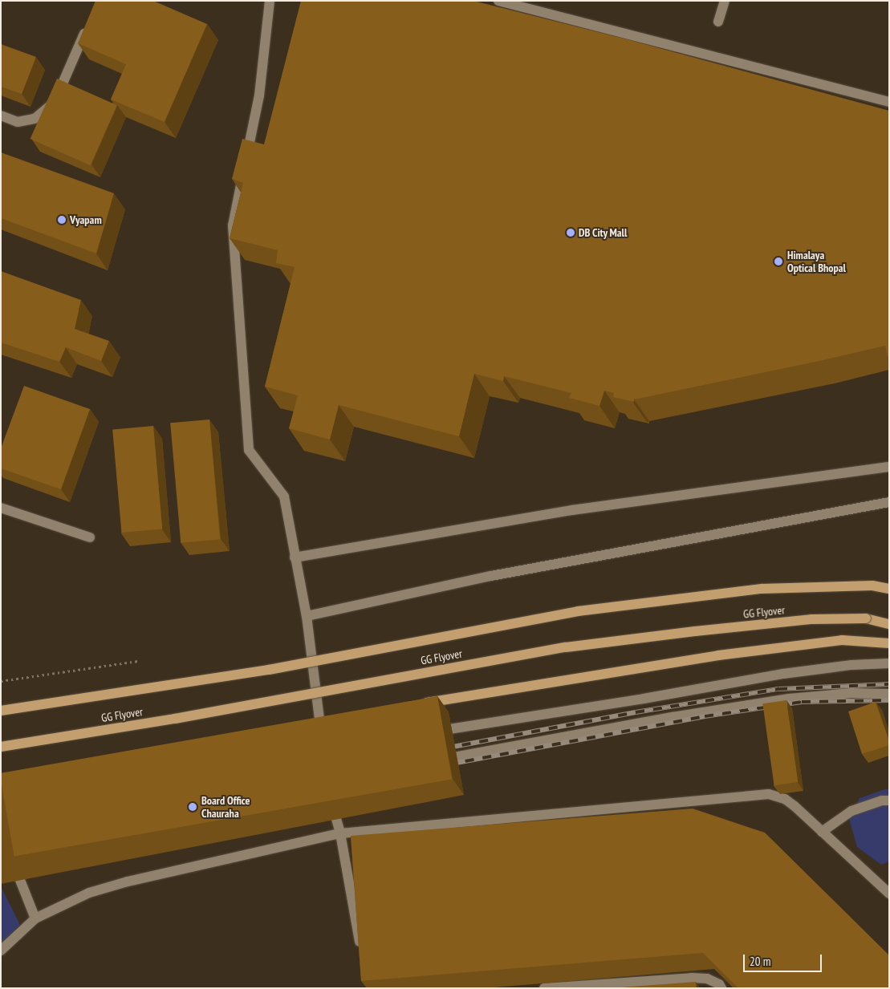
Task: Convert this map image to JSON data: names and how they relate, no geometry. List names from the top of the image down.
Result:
{
  "streets": {
    "main road": ["GG Flyover"]
  },
  "places": [
    "Vyapam",
    "DB City Mall",
    "Himalaya Optical Bhopal",
    "Board Office Chauraha"
  ],
  "scale_bar": "20 m"
}
